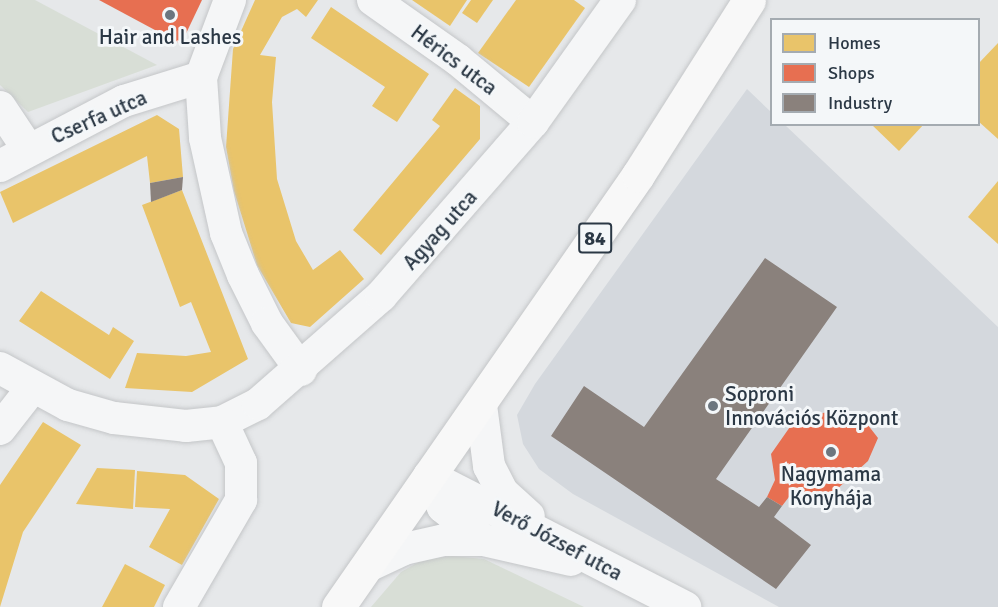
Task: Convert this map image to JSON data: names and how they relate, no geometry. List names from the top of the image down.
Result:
{
  "streets": {
    "main road": ["84"],
    "street": [
      "Hérics utca",
      "Cserfa utca",
      "Agyag utca",
      "Verő József utca"
    ]
  },
  "crossings": [
    ["Hérics utca", "Agyag utca"],
    ["84", "Verő József utca"]
  ],
  "places": ["Hair and Lashes", "Soproni Innovációs Központ", "Nagymama Konyhája"],
  "legend": ["Homes", "Shops", "Industry"]
}
